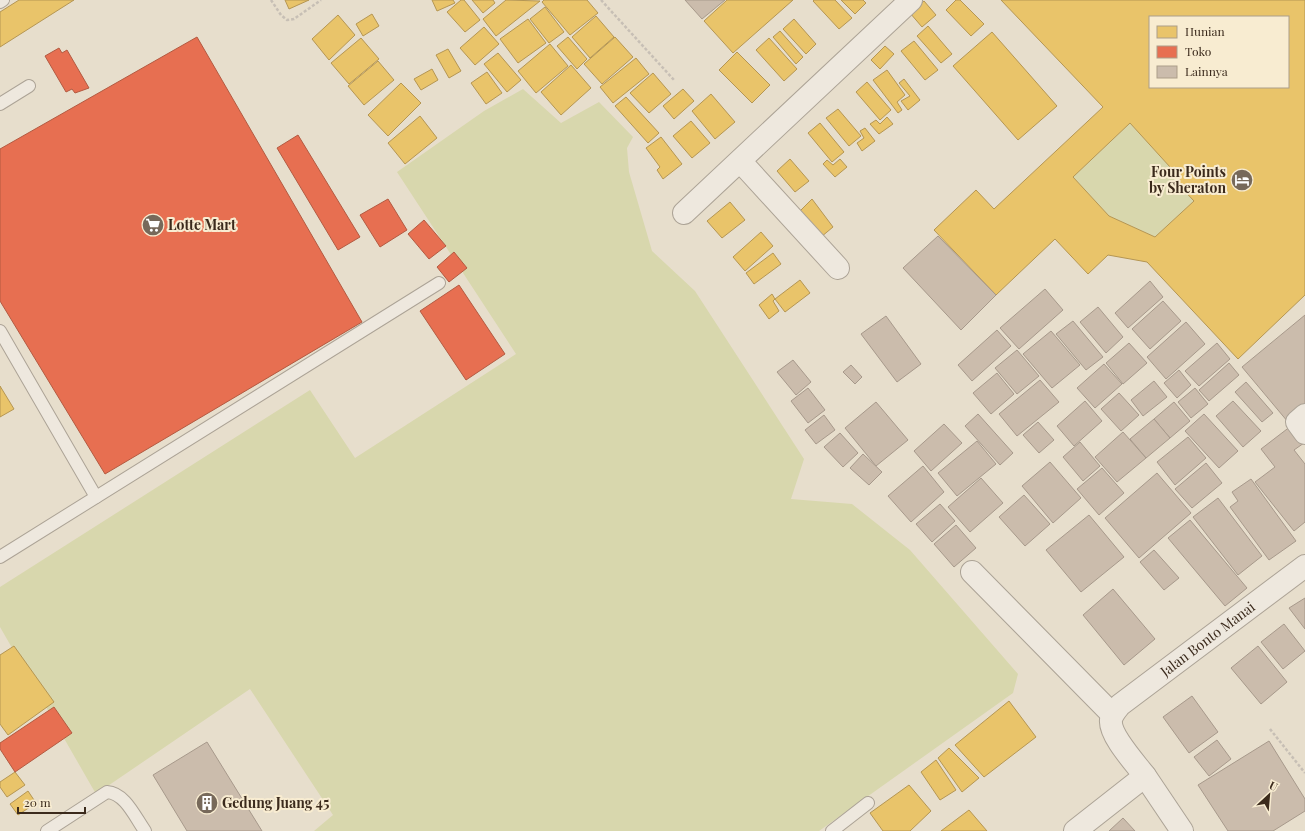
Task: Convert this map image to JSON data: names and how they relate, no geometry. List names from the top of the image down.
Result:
{
  "streets": {
    "street": ["Jalan Bonto Manai"]
  },
  "places": {
    "hotel": ["Four Points by Sheraton"],
    "supermarket": ["Lotte Mart"],
    "building": ["Gedung Juang 45"]
  },
  "legend": ["Hunian", "Toko", "Lainnya"],
  "scale_bar": "20 m",
  "north": "top right"
}
